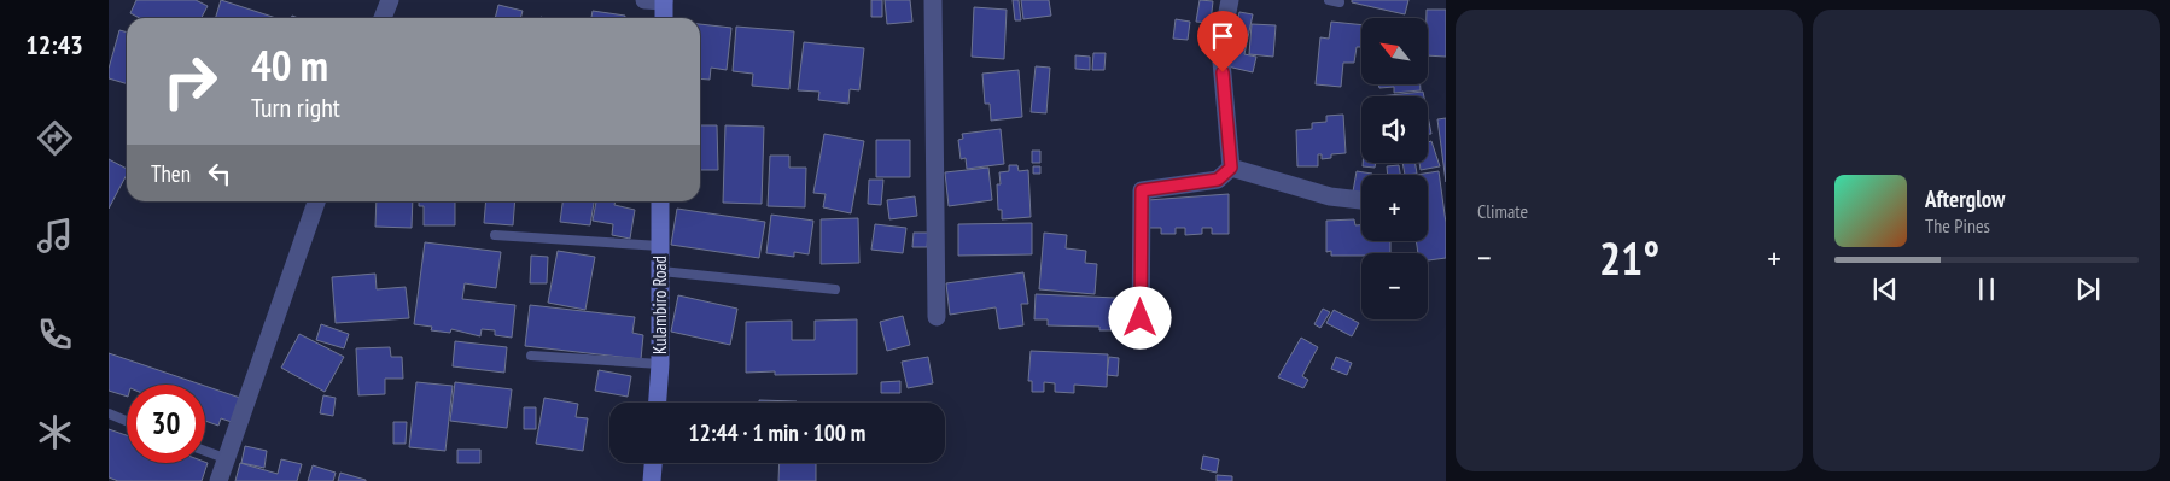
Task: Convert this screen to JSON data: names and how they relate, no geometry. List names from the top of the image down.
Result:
{
  "streets": {
    "street": ["Kulambiro Road"]
  },
  "north": "top left",
  "page": {
    "tabs": "12:43",
    "tile": "Climate",
    "map_buttons": ["+", "−"],
    "turn": ["40 m", "Turn right"],
    "then": "Then",
    "song": ["Afterglow", "The Pines"],
    "heat": ["−", "21°", "+"],
    "limit": "30",
    "trip": "12:44 · 1 min · 100 m"
  }
}
